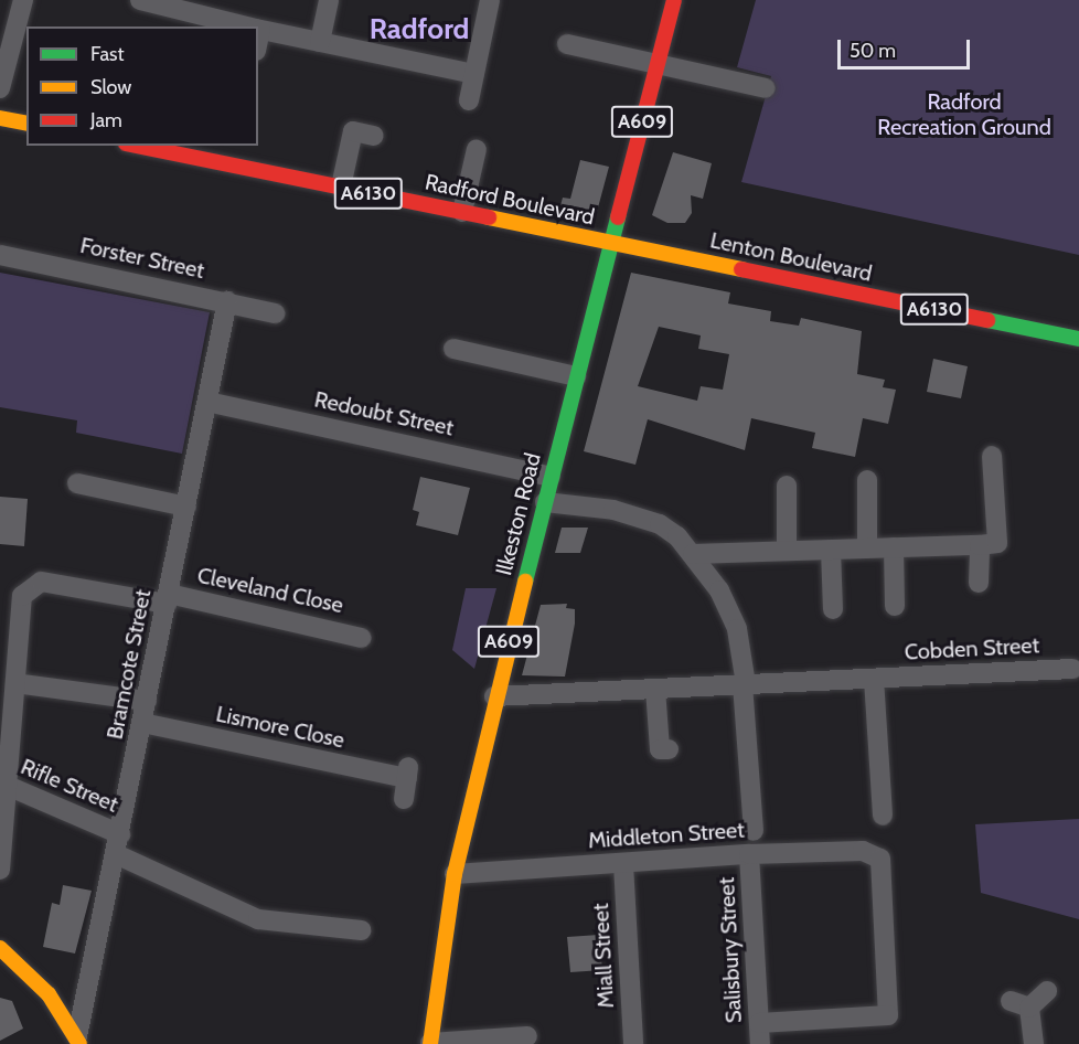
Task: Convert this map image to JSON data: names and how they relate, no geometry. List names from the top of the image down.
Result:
{
  "streets": {
    "main road": [
      "A609",
      "A6130",
      "Radford Boulevard",
      "Lenton Boulevard",
      "Ilkeston Road"
    ],
    "street": [
      "Forster Street",
      "Redoubt Street",
      "Cleveland Close",
      "Cobden Street",
      "Bramcote Street",
      "Lismore Close",
      "Rifle Street",
      "Middleton Street",
      "Salisbury Street",
      "Miall Street"
    ]
  },
  "crossings": [
    ["Radford Boulevard", "Lenton Boulevard"],
    ["Radford Boulevard", "Ilkeston Road"],
    ["Lenton Boulevard", "Ilkeston Road"],
    ["Forster Street", "Bramcote Street"],
    ["Redoubt Street", "Ilkeston Road"],
    ["Redoubt Street", "Bramcote Street"],
    ["Ilkeston Road", "Cobden Street"],
    ["Ilkeston Road", "Middleton Street"],
    ["Cleveland Close", "Bramcote Street"],
    ["Bramcote Street", "Lismore Close"],
    ["Bramcote Street", "Rifle Street"],
    ["Middleton Street", "Salisbury Street"],
    ["Middleton Street", "Miall Street"]
  ],
  "districts": ["Radford"],
  "parks": ["Radford Recreation Ground"],
  "legend": ["Fast", "Slow", "Jam"],
  "scale_bar": "50 m"
}
